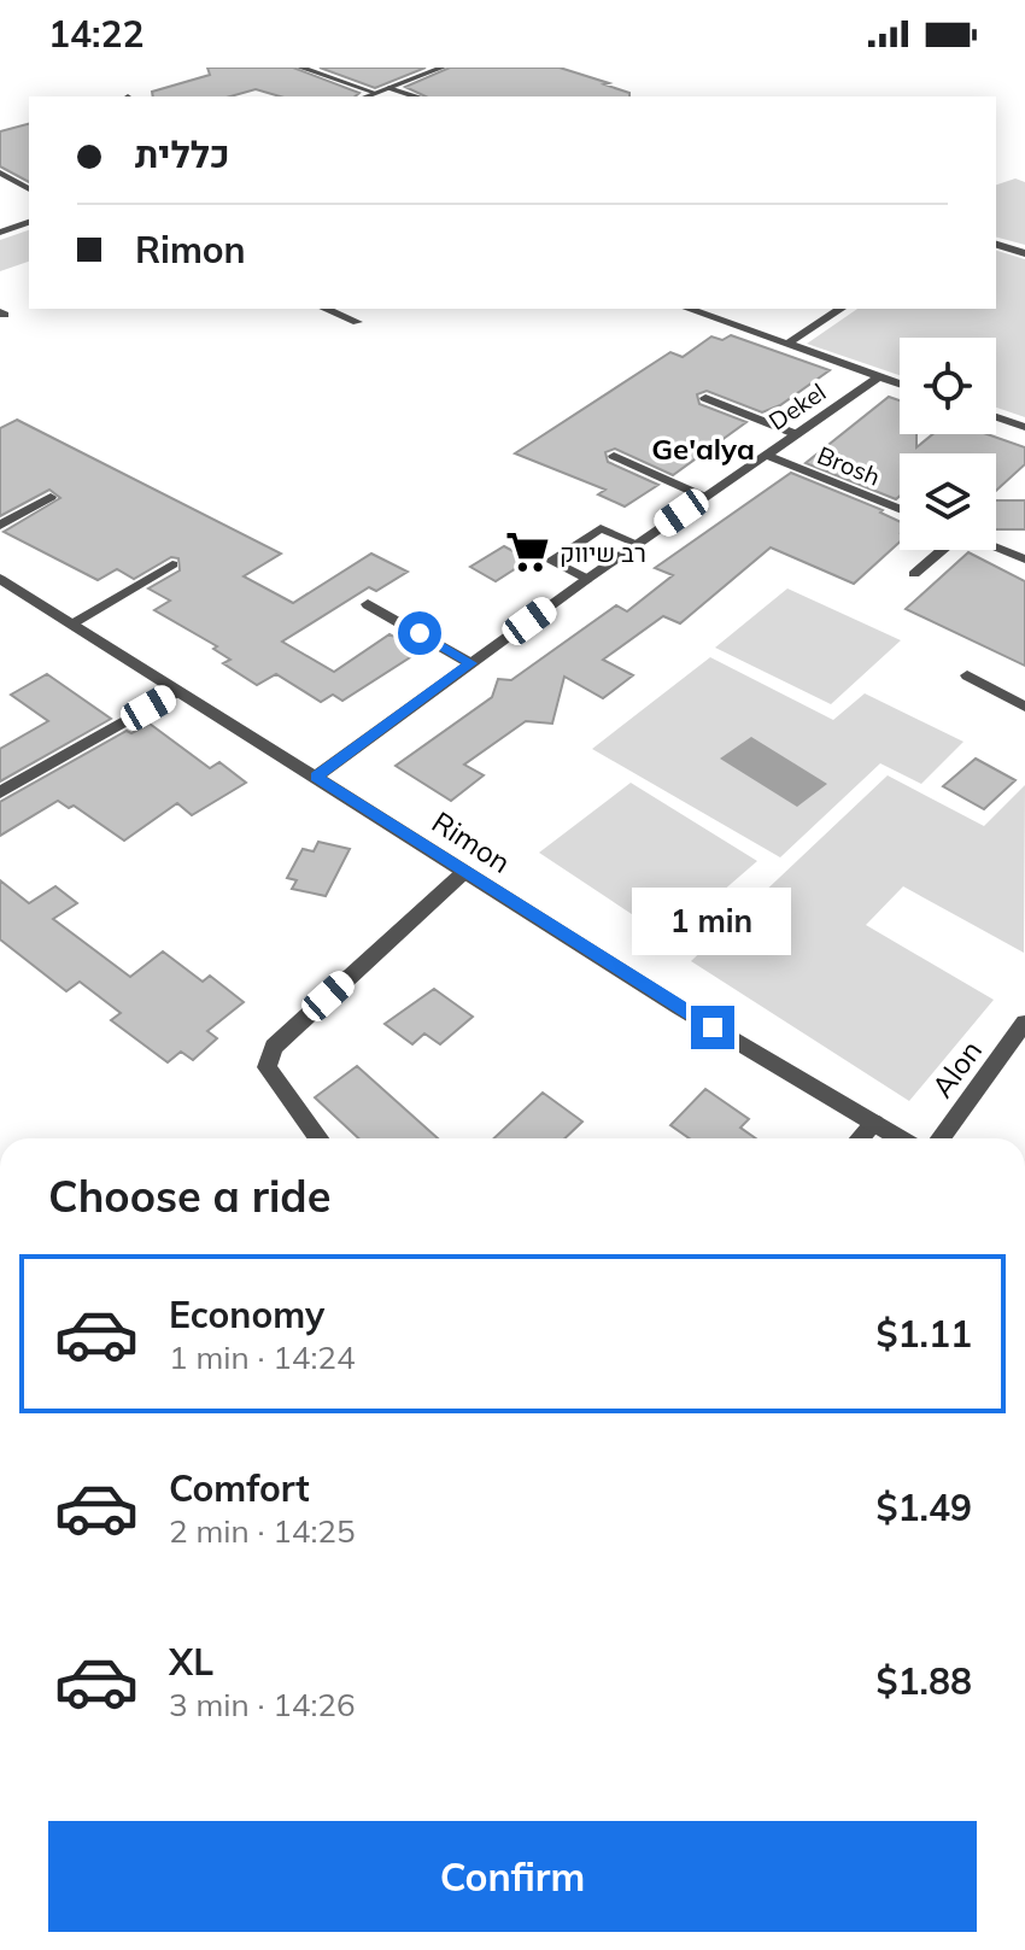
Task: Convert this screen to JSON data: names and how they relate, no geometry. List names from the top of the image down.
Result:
{
  "streets": {
    "street": [
      "Dekel",
      "Brosh",
      "Rimon",
      "Alon"
    ]
  },
  "crossings": [
    ["Dekel", "Brosh"],
    ["Dekel", "Rimon"]
  ],
  "districts": ["Ge'alya"],
  "places": {
    "supermarket": ["רב שיווק"]
  },
  "page": {
    "status": "14:22",
    "banner": ["כללית", "Rimon"],
    "bubble": "1 min",
    "heading": "Choose a ride",
    "list": [
      {
        "name": "Economy",
        "note": "1 min · 14:24",
        "value": "$1.11"
      },
      {
        "name": "Comfort",
        "note": "2 min · 14:25",
        "value": "$1.49"
      },
      {
        "name": "XL",
        "note": "3 min · 14:26",
        "value": "$1.88"
      }
    ],
    "buttons": "Confirm"
  }
}
